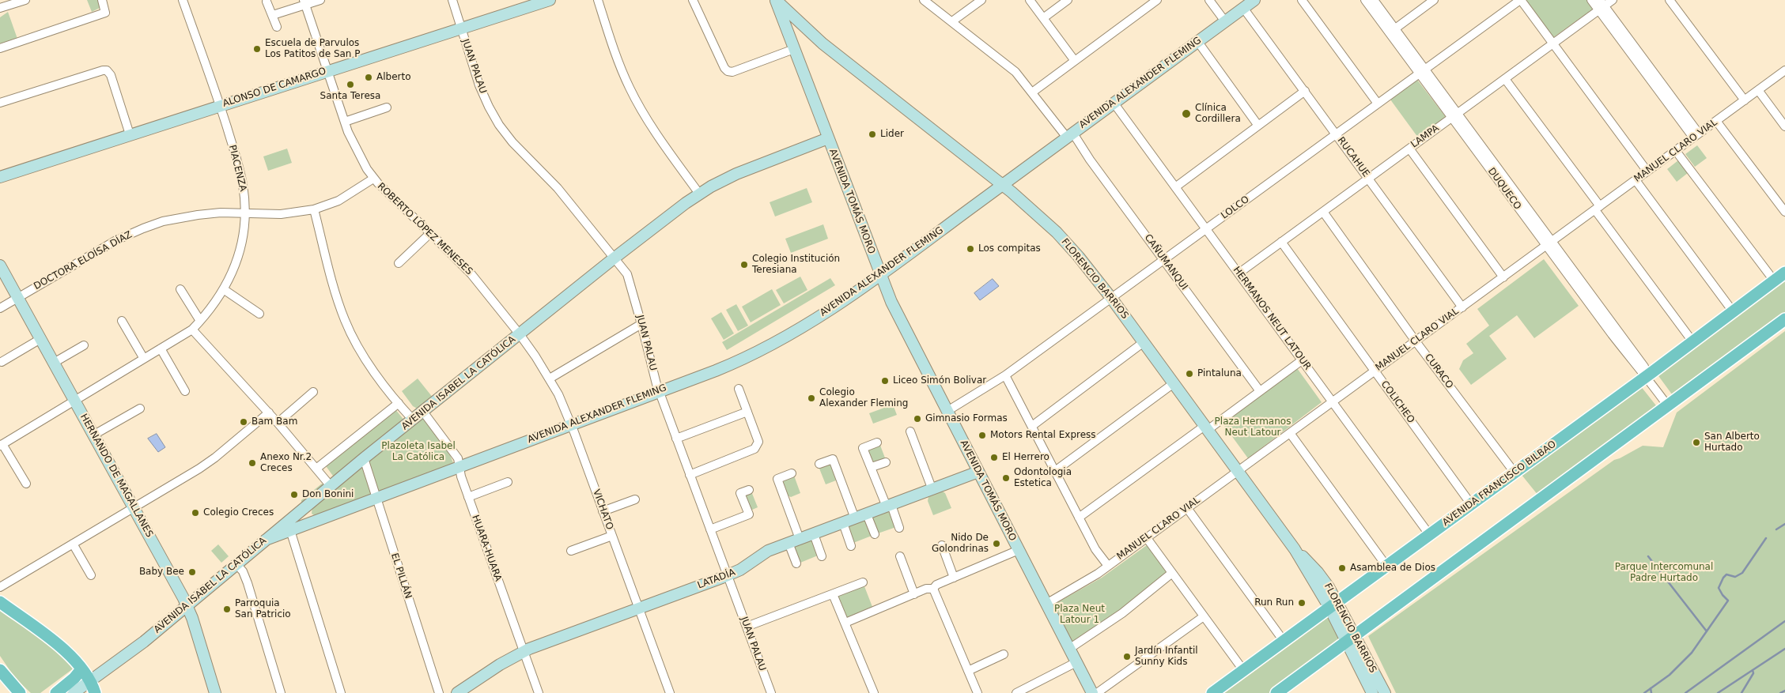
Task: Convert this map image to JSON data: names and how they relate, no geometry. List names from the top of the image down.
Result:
{
  "streets": {
    "main road": [
      "AVENIDA ALEXANDER FLEMING",
      "ALONSO DE CAMARGO",
      "AVENIDA TOMÁS MORO",
      "FLORENCIO BARRIOS",
      "AVENIDA ISABEL LA CATÓLICA",
      "HERNANDO DE MAGALLANES",
      "AVENIDA FRANCISCO BILBAO",
      "LATADÍA"
    ],
    "street": [
      "JUAN PALAU",
      "LAMPA",
      "MANUEL CLARO VIAL",
      "RUCAHUE",
      "PIACENZA",
      "DUQUECO",
      "LOLCO",
      "ROBERTO LÓPEZ MENESES",
      "DOCTORA ELOÍSA DÍAZ",
      "CAÑUMANQUI",
      "HERMANOS NEUT LATOUR",
      "CURACO",
      "COLICHEO",
      "VICHATO",
      "HUARA-HUARA",
      "EL PILLÁN"
    ]
  },
  "crossings": [
    ["JUAN PALAU", "AVENIDA ALEXANDER FLEMING"],
    ["JUAN PALAU", "ALONSO DE CAMARGO"],
    ["JUAN PALAU", "AVENIDA ISABEL LA CATÓLICA"],
    ["JUAN PALAU", "LATADÍA"],
    ["AVENIDA ALEXANDER FLEMING", "RUCAHUE"],
    ["AVENIDA ALEXANDER FLEMING", "AVENIDA TOMÁS MORO"],
    ["AVENIDA ALEXANDER FLEMING", "CAÑUMANQUI"],
    ["AVENIDA ALEXANDER FLEMING", "FLORENCIO BARRIOS"],
    ["AVENIDA ALEXANDER FLEMING", "HERMANOS NEUT LATOUR"],
    ["AVENIDA ALEXANDER FLEMING", "AVENIDA ISABEL LA CATÓLICA"],
    ["AVENIDA ALEXANDER FLEMING", "VICHATO"],
    ["AVENIDA ALEXANDER FLEMING", "HUARA-HUARA"],
    ["AVENIDA ALEXANDER FLEMING", "EL PILLÁN"],
    ["ALONSO DE CAMARGO", "PIACENZA"],
    ["ALONSO DE CAMARGO", "ROBERTO LÓPEZ MENESES"],
    ["LAMPA", "RUCAHUE"],
    ["LAMPA", "DUQUECO"],
    ["LAMPA", "HERMANOS NEUT LATOUR"],
    ["LAMPA", "CURACO"],
    ["LAMPA", "COLICHEO"],
    ["MANUEL CLARO VIAL", "RUCAHUE"],
    ["MANUEL CLARO VIAL", "DUQUECO"],
    ["MANUEL CLARO VIAL", "AVENIDA TOMÁS MORO"],
    ["MANUEL CLARO VIAL", "FLORENCIO BARRIOS"],
    ["MANUEL CLARO VIAL", "HERMANOS NEUT LATOUR"],
    ["MANUEL CLARO VIAL", "CURACO"],
    ["MANUEL CLARO VIAL", "COLICHEO"],
    ["RUCAHUE", "LOLCO"],
    ["PIACENZA", "DOCTORA ELOÍSA DÍAZ"],
    ["PIACENZA", "HERNANDO DE MAGALLANES"],
    ["DUQUECO", "LOLCO"],
    ["DUQUECO", "AVENIDA FRANCISCO BILBAO"],
    ["AVENIDA TOMÁS MORO", "LOLCO"],
    ["AVENIDA TOMÁS MORO", "FLORENCIO BARRIOS"],
    ["AVENIDA TOMÁS MORO", "AVENIDA ISABEL LA CATÓLICA"],
    ["AVENIDA TOMÁS MORO", "LATADÍA"],
    ["LOLCO", "CAÑUMANQUI"],
    ["LOLCO", "FLORENCIO BARRIOS"],
    ["LOLCO", "HERMANOS NEUT LATOUR"],
    ["ROBERTO LÓPEZ MENESES", "DOCTORA ELOÍSA DÍAZ"],
    ["ROBERTO LÓPEZ MENESES", "AVENIDA ISABEL LA CATÓLICA"],
    ["ROBERTO LÓPEZ MENESES", "VICHATO"],
    ["DOCTORA ELOÍSA DÍAZ", "HERNANDO DE MAGALLANES"],
    ["FLORENCIO BARRIOS", "AVENIDA FRANCISCO BILBAO"],
    ["HERMANOS NEUT LATOUR", "AVENIDA FRANCISCO BILBAO"],
    ["CURACO", "AVENIDA FRANCISCO BILBAO"],
    ["AVENIDA ISABEL LA CATÓLICA", "HERNANDO DE MAGALLANES"],
    ["AVENIDA ISABEL LA CATÓLICA", "VICHATO"],
    ["AVENIDA ISABEL LA CATÓLICA", "HUARA-HUARA"],
    ["AVENIDA ISABEL LA CATÓLICA", "EL PILLÁN"],
    ["COLICHEO", "AVENIDA FRANCISCO BILBAO"],
    ["VICHATO", "LATADÍA"],
    ["HUARA-HUARA", "LATADÍA"]
  ],
  "parks": [
    "Plaza Hermanos Neut Latour",
    "Plazoleta Isabel La Católica",
    "Parque Intercomunal Padre Hurtado",
    "Plaza Neut Latour 1"
  ],
  "places": [
    "Escuela de Parvulos Los Patitos de San P",
    "Alberto",
    "Santa Teresa",
    "Clínica Cordillera",
    "Lider",
    "Los compitas",
    "Colegio Institución Teresiana",
    "Pintaluna",
    "Liceo Simón Bolivar",
    "Colegio Alexander Fleming",
    "Gimnasio Formas",
    "Bam Bam",
    "Motors Rental Express",
    "San Alberto Hurtado",
    "El Herrero",
    "Anexo Nr.2 Creces",
    "Odontologia Estetica",
    "Don Bonini",
    "Colegio Creces",
    "Nido De Golondrinas",
    "Asamblea de Dios",
    "Baby Bee",
    "Run Run",
    "Parroquia San Patricio",
    "Jardín Infantil Sunny Kids"
  ]
}
